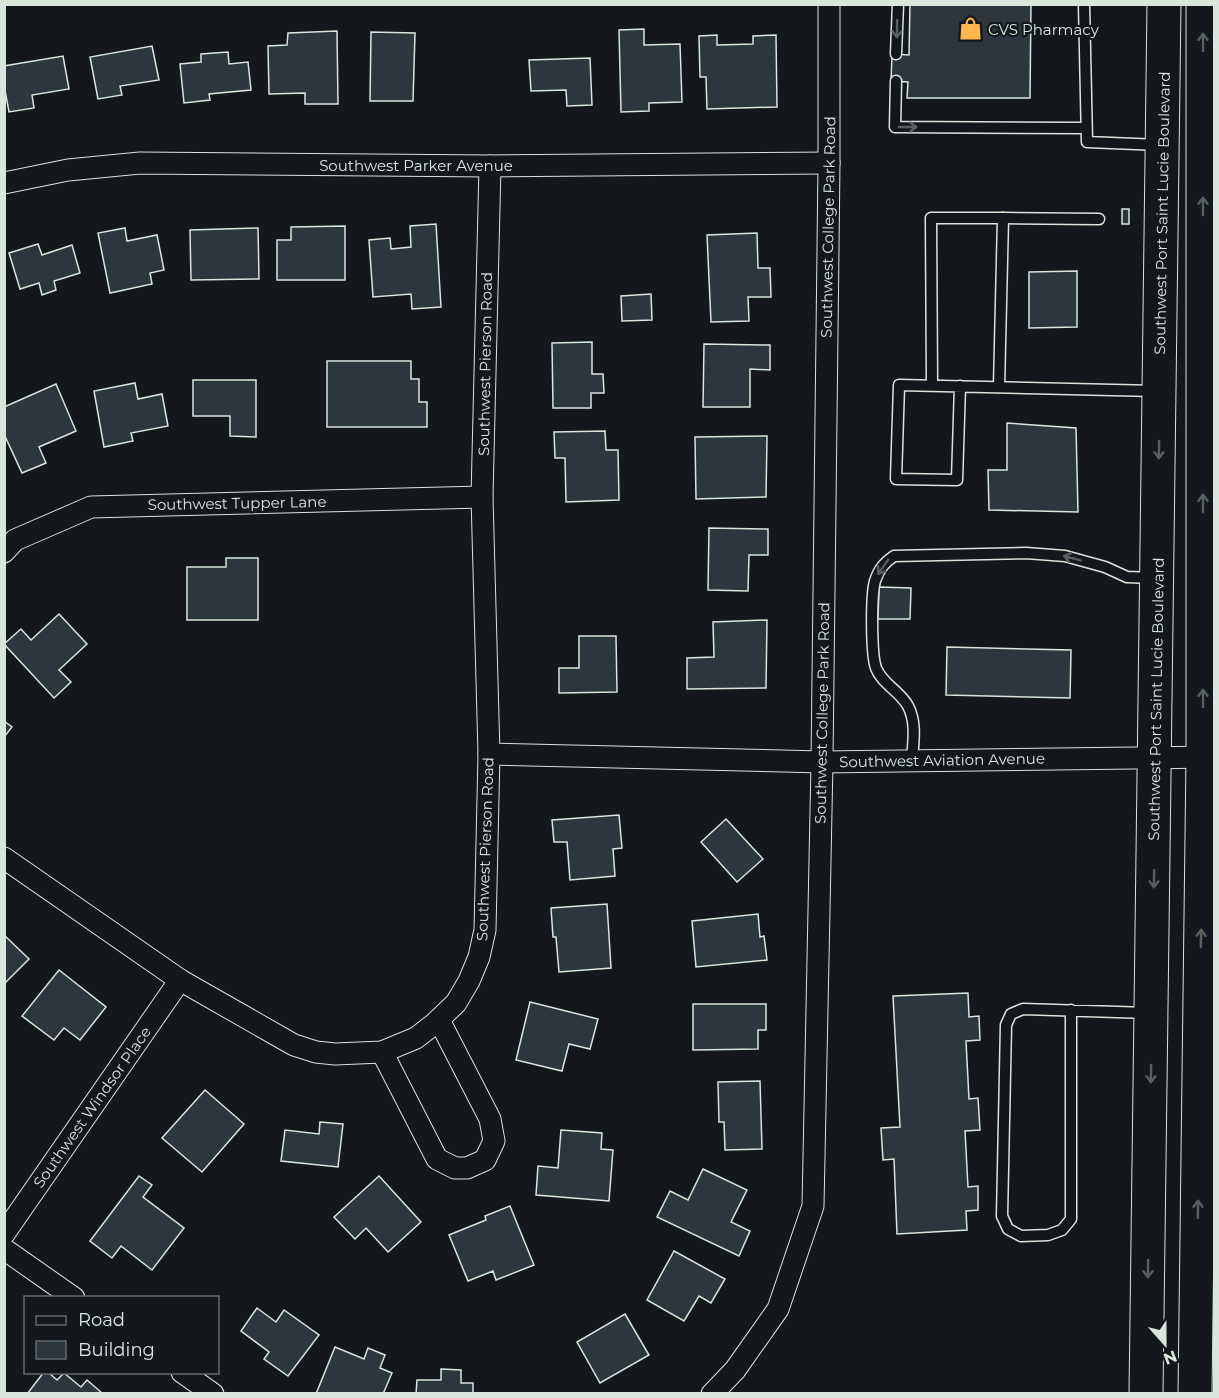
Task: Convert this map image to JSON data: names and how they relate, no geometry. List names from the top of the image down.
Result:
{
  "streets": {
    "main road": ["Southwest Port Saint Lucie Boulevard"],
    "street": [
      "Southwest Parker Avenue",
      "Southwest College Park Road",
      "Southwest Pierson Road",
      "Southwest Tupper Lane",
      "Southwest Aviation Avenue",
      "Southwest Windsor Place"
    ]
  },
  "crossings": [
    ["Southwest Parker Avenue", "Southwest College Park Road"],
    ["Southwest Parker Avenue", "Southwest Pierson Road"],
    ["Southwest Port Saint Lucie Boulevard", "Southwest Aviation Avenue"],
    ["Southwest College Park Road", "Southwest Aviation Avenue"],
    ["Southwest Pierson Road", "Southwest Tupper Lane"],
    ["Southwest Pierson Road", "Southwest Aviation Avenue"],
    ["Southwest Pierson Road", "Southwest Windsor Place"]
  ],
  "places": {
    "shop": ["CVS Pharmacy"]
  },
  "legend": ["Road", "Building"],
  "north": "bottom"
}
